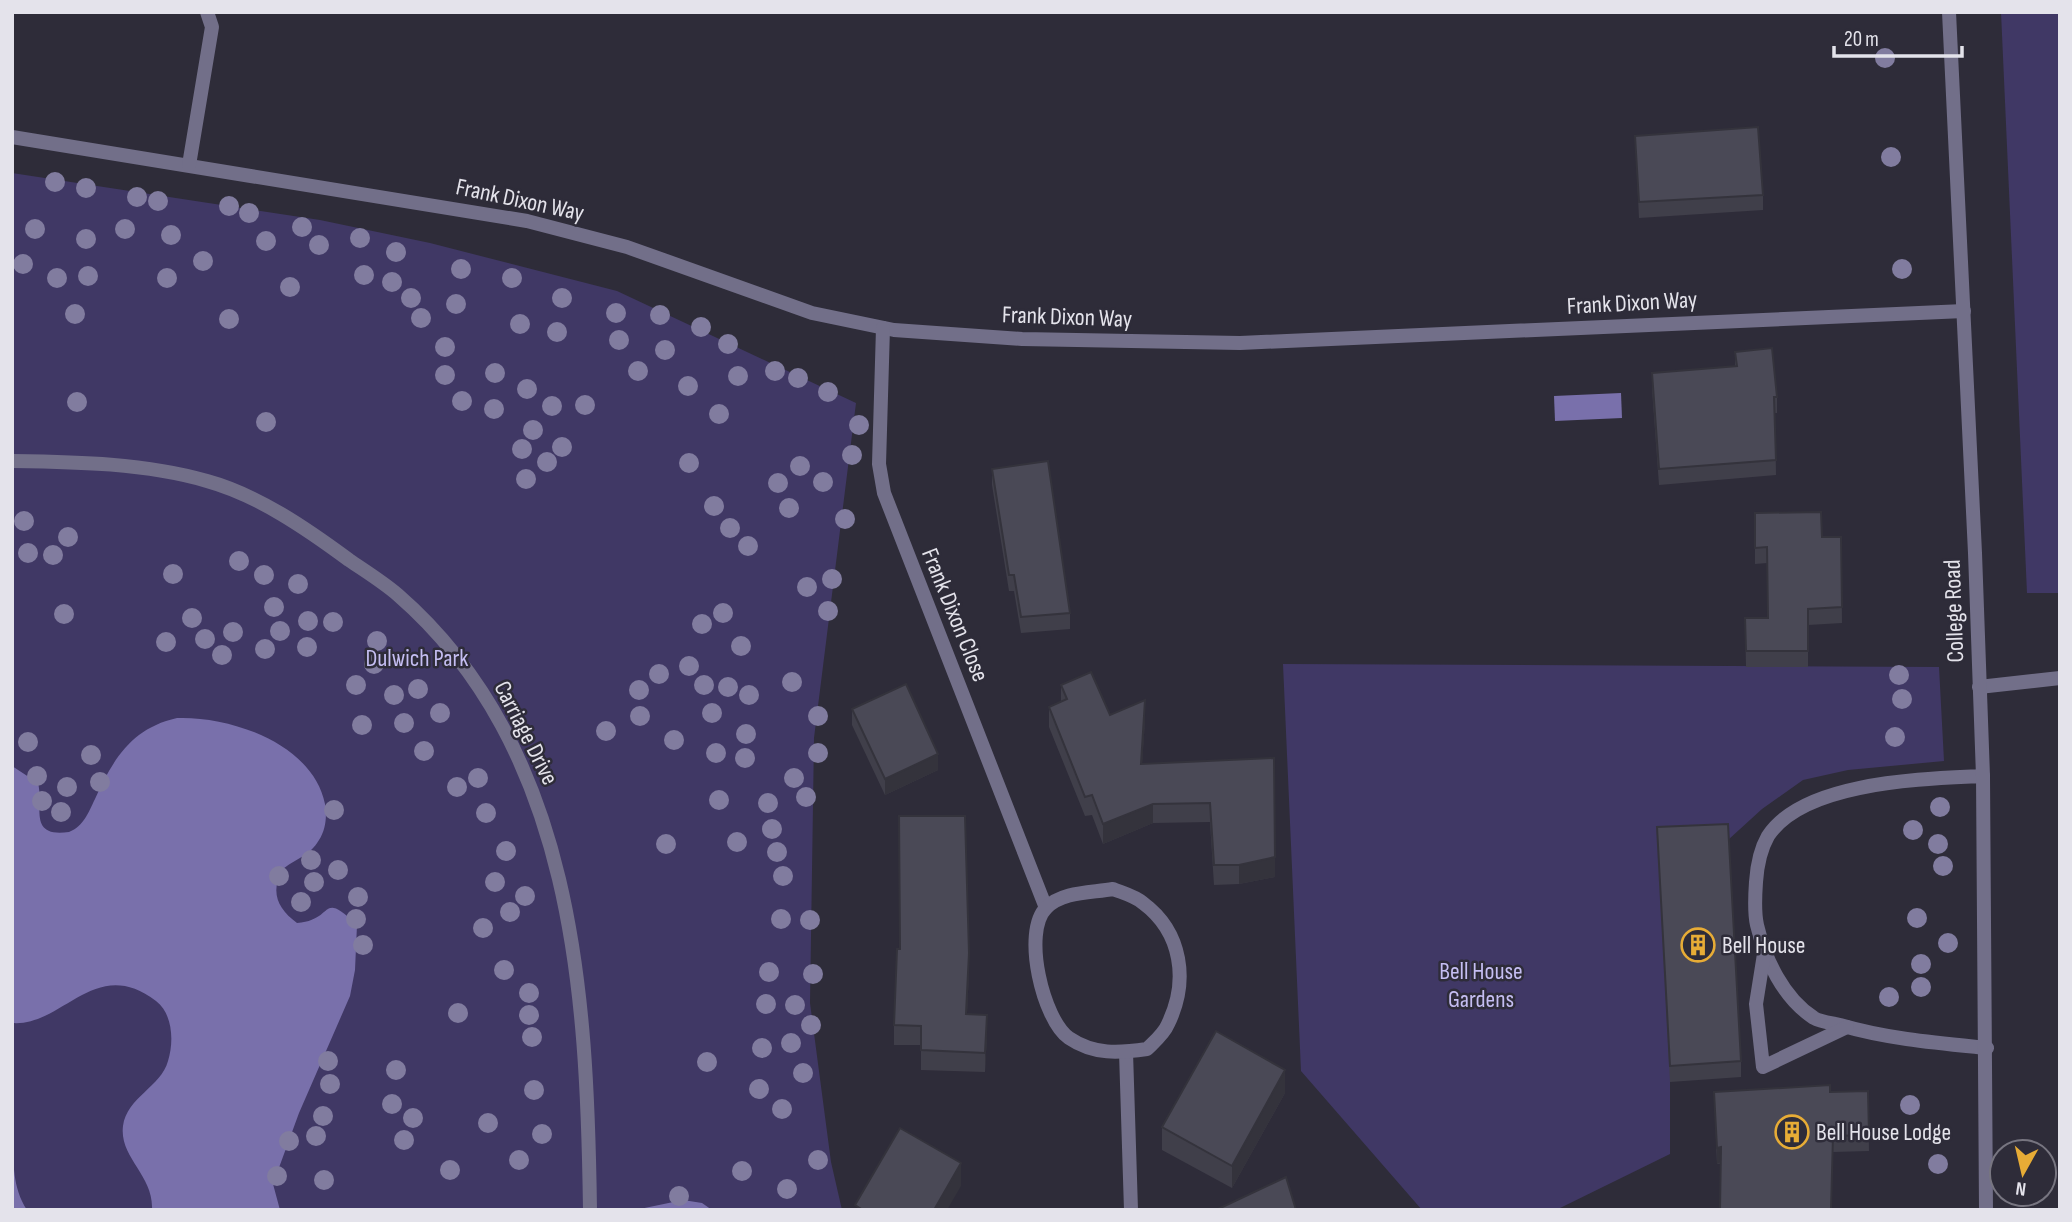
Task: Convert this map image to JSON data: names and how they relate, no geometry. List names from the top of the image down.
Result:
{
  "streets": {
    "street": [
      "Frank Dixon Way",
      "College Road",
      "Frank Dixon Close",
      "Carriage Drive"
    ]
  },
  "crossings": [
    ["Frank Dixon Way", "College Road"],
    ["Frank Dixon Way", "Frank Dixon Close"]
  ],
  "parks": ["Dulwich Park", "Bell House Gardens"],
  "places": {
    "building": ["Bell House", "Bell House Lodge"]
  },
  "scale_bar": "20 m",
  "north": "bottom"
}
